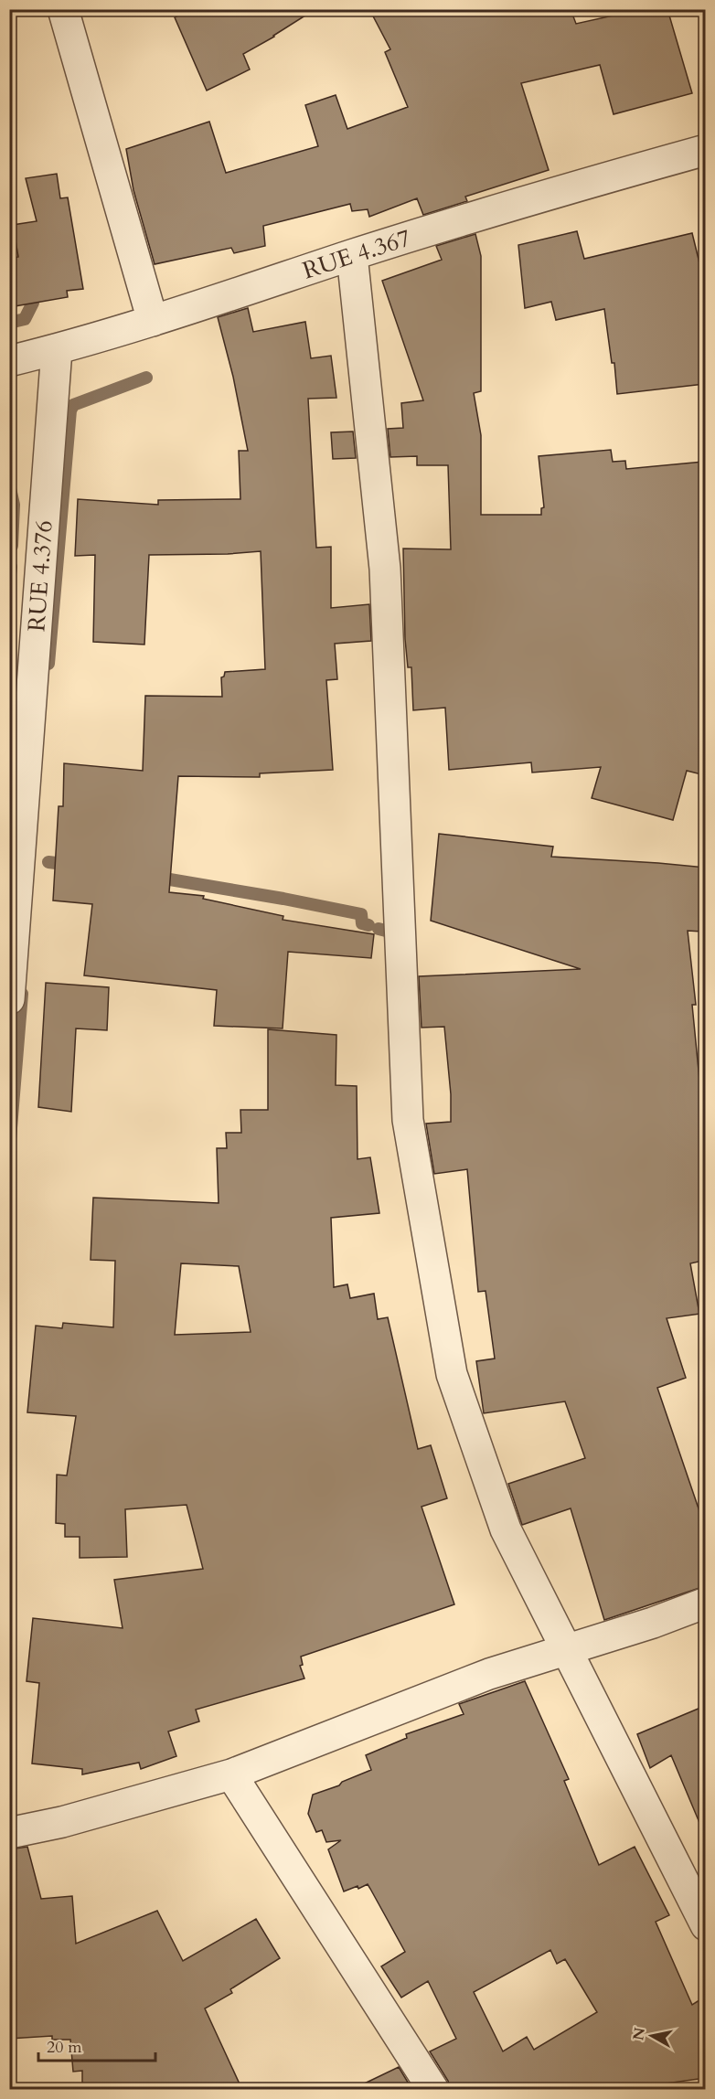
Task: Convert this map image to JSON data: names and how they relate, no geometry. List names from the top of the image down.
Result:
{
  "streets": {
    "street": ["RUE 4.367", "RUE 4.376"]
  },
  "crossings": [
    ["RUE 4.367", "RUE 4.376"]
  ],
  "scale_bar": "20 m",
  "north": "left"
}
